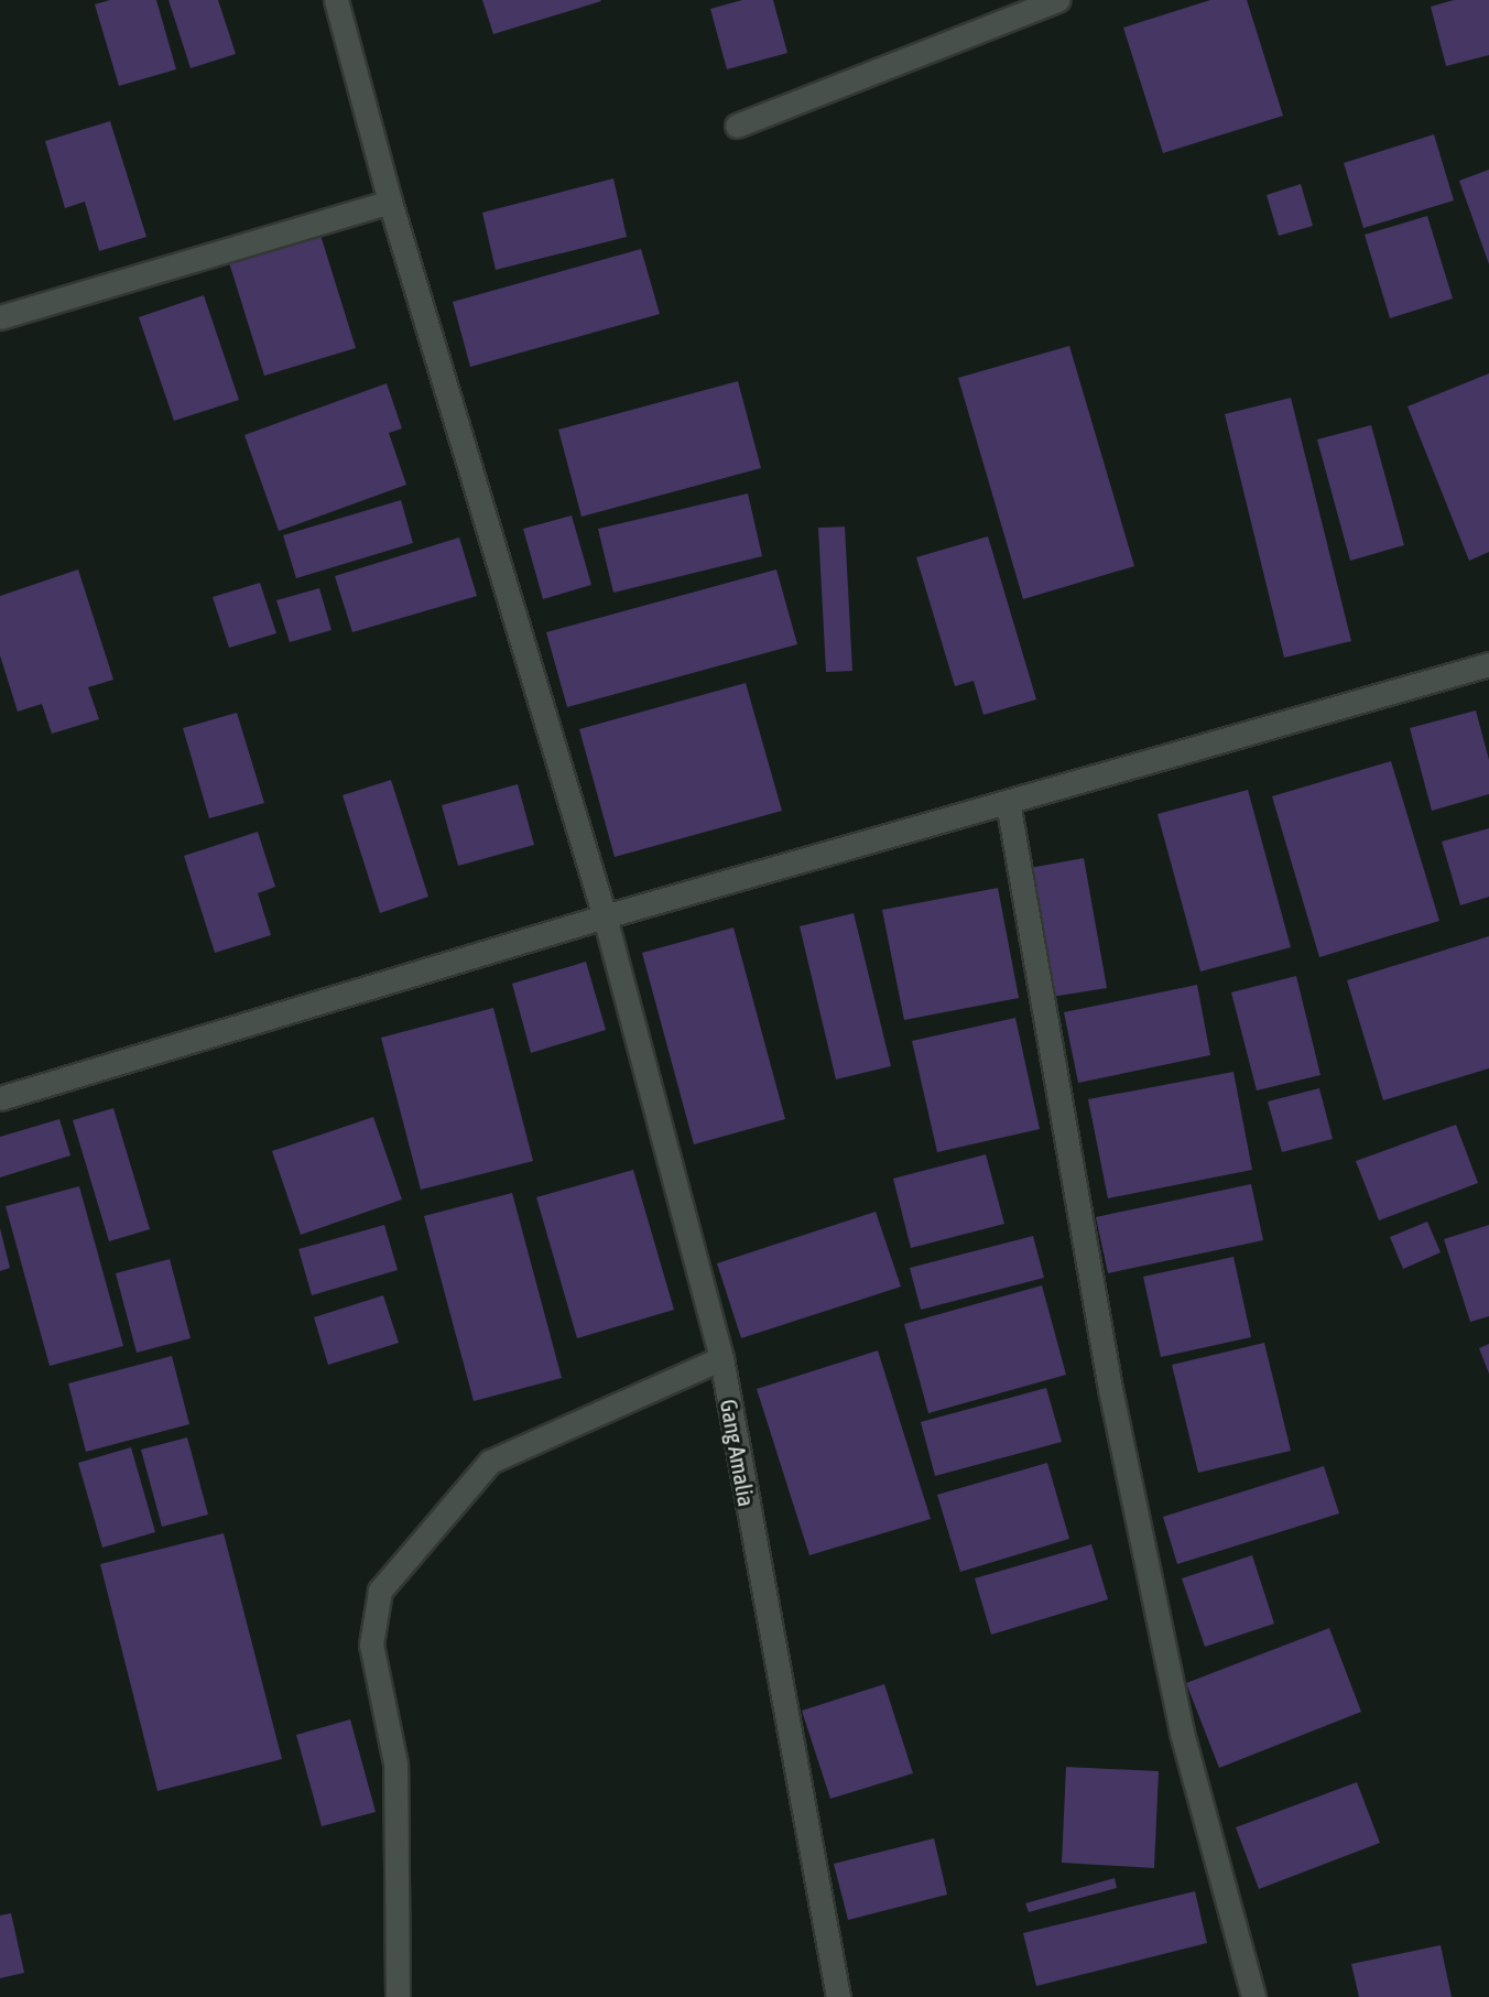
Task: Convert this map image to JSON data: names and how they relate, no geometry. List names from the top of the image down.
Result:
{
  "streets": {
    "street": ["Gang Amalia"]
  }
}
